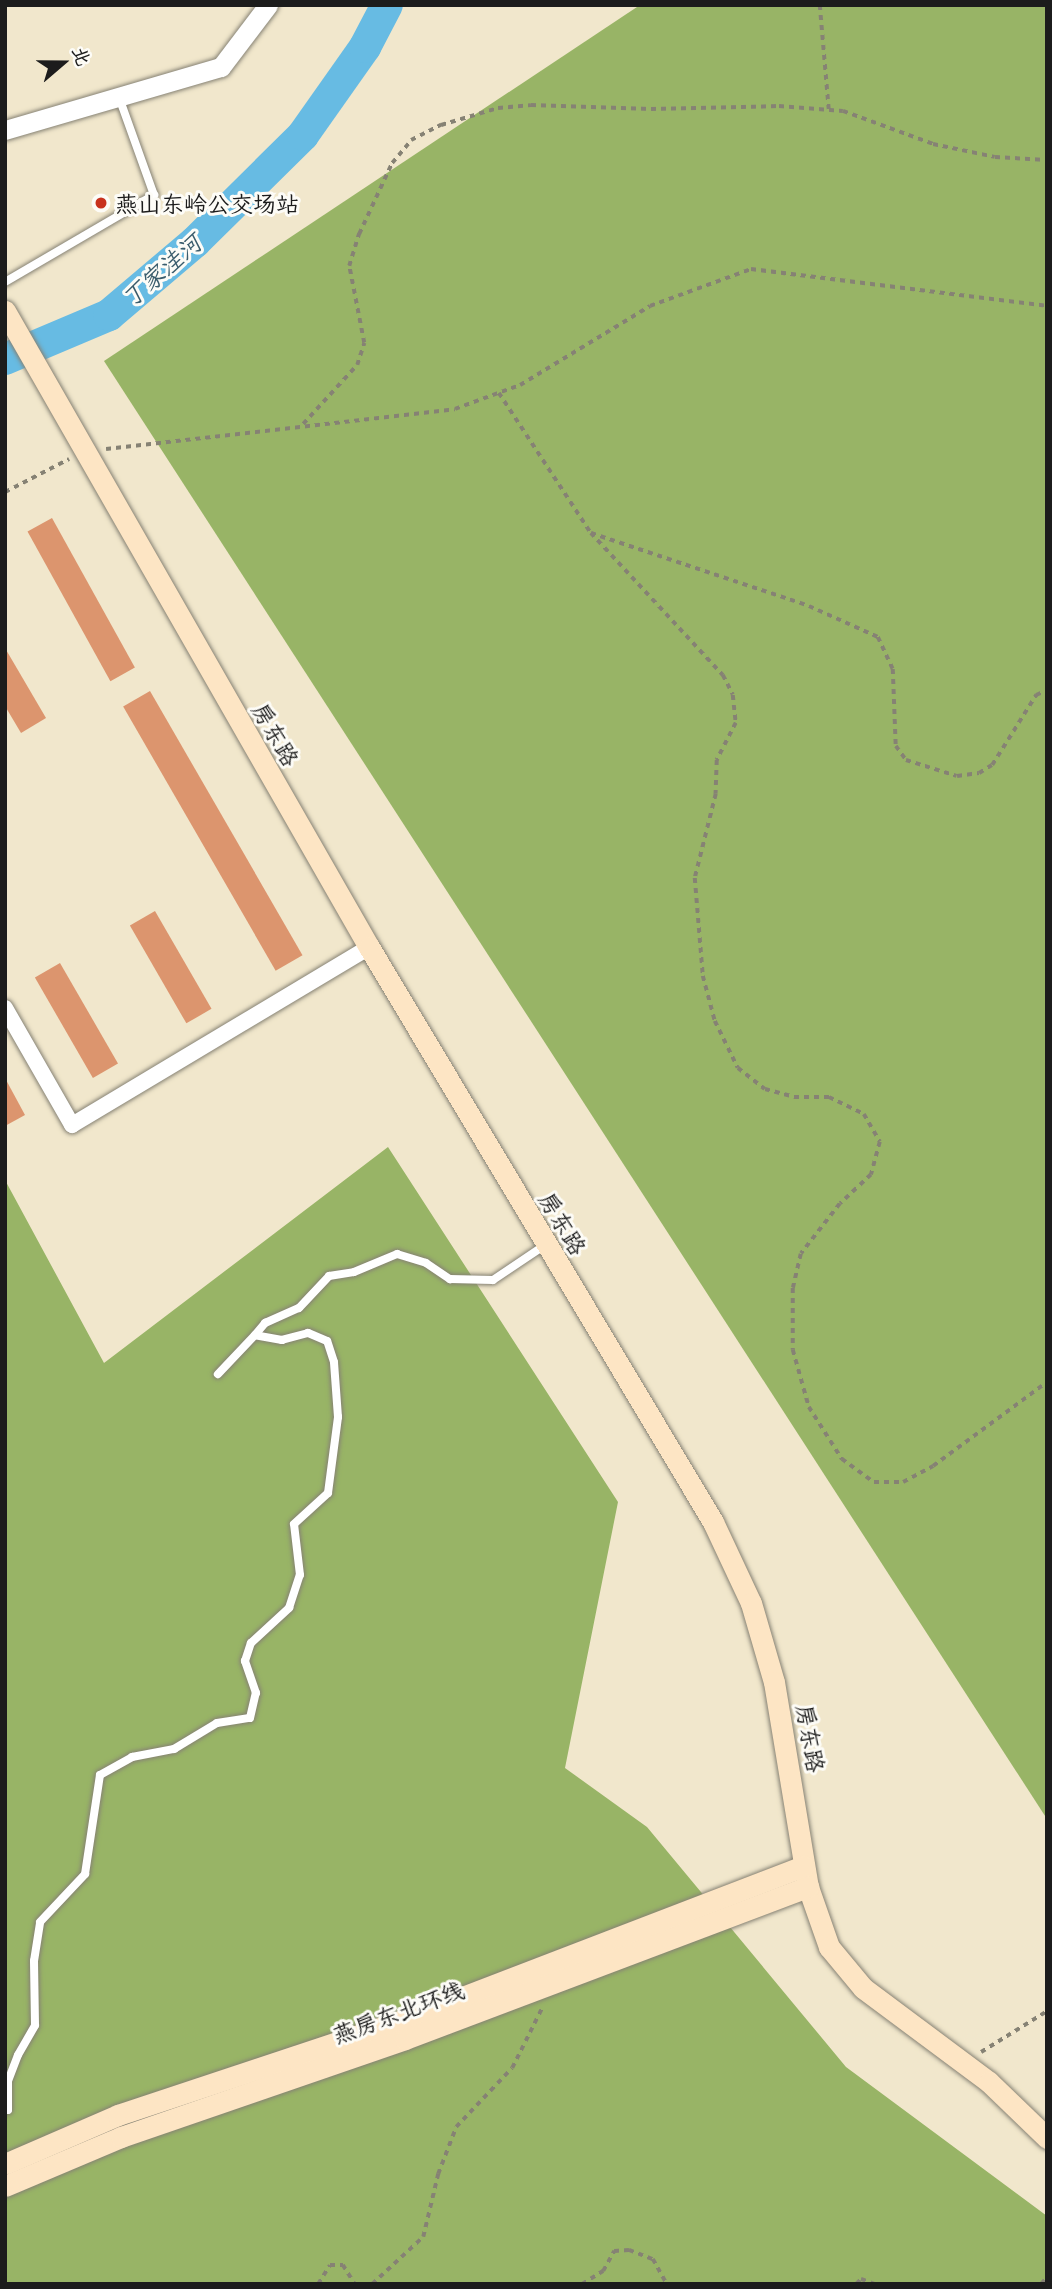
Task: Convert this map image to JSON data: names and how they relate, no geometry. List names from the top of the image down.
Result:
{
  "streets": {
    "main road": ["房东路", "燕房东北环线"]
  },
  "crossings": [
    ["房东路", "燕房东北环线"]
  ],
  "water": ["丁家洼河"],
  "places": ["燕山东岭公交场站"],
  "north": "right"
}
